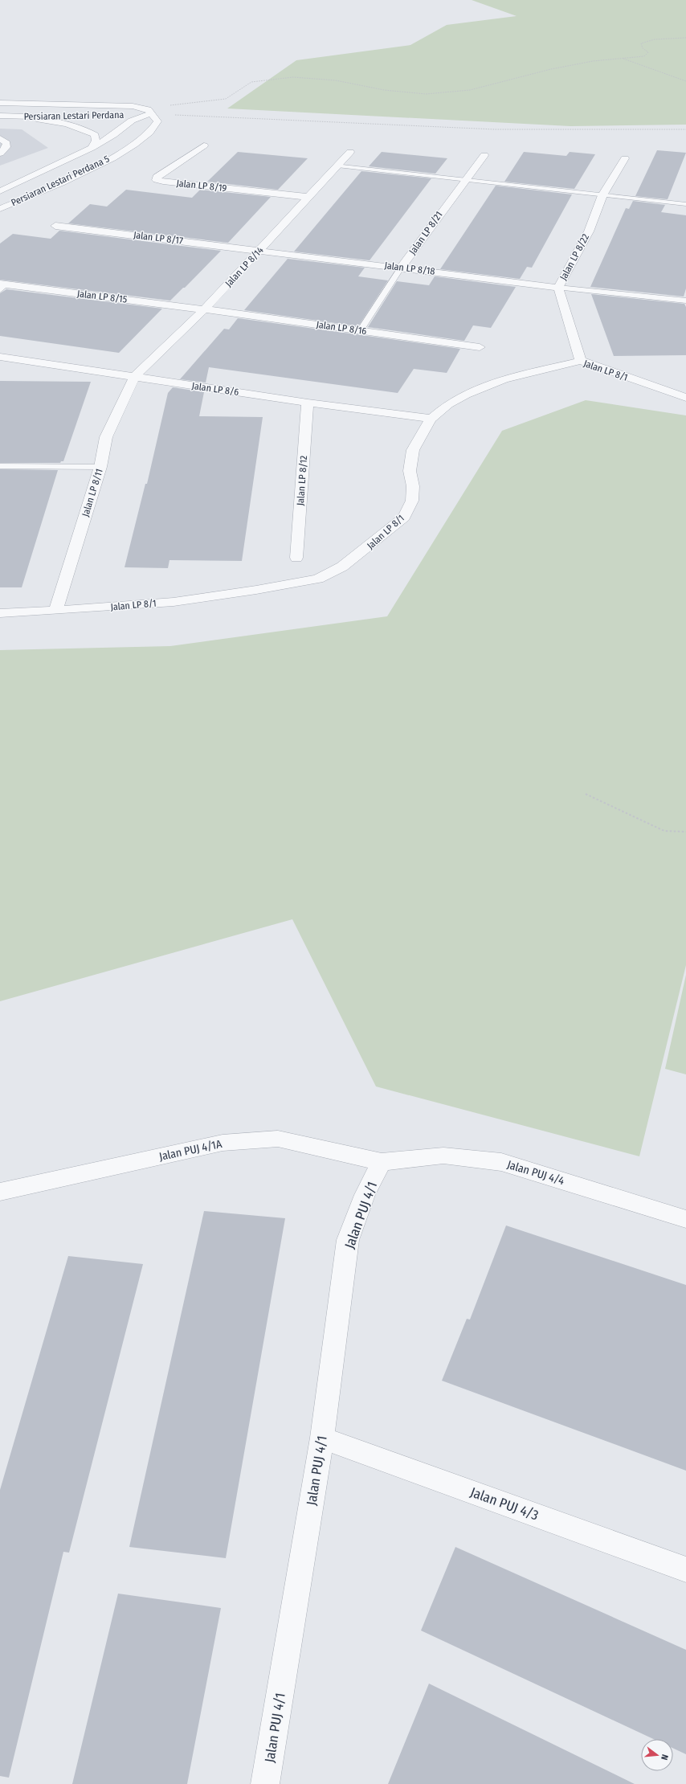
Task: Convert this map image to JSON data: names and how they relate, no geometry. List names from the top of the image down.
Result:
{
  "streets": {
    "street": [
      "Persiaran Lestari Perdana",
      "Persiaran Lestari Perdana 5",
      "Jalan LP 8/19",
      "Jalan LP 8/21",
      "Jalan LP 8/17",
      "Jalan LP 8/22",
      "Jalan LP 8/14",
      "Jalan LP 8/18",
      "Jalan LP 8/15",
      "Jalan LP 8/16",
      "Jalan LP 8/1",
      "Jalan LP 8/6",
      "Jalan LP 8/12",
      "Jalan LP 8/11",
      "Jalan PUJ 4/1A",
      "Jalan PUJ 4/4",
      "Jalan PUJ 4/1",
      "Jalan PUJ 4/3"
    ]
  },
  "crossings": [
    ["Persiaran Lestari Perdana", "Persiaran Lestari Perdana 5"],
    ["Jalan LP 8/19", "Jalan LP 8/14"],
    ["Jalan LP 8/21", "Jalan LP 8/18"],
    ["Jalan LP 8/21", "Jalan LP 8/16"],
    ["Jalan LP 8/17", "Jalan LP 8/14"],
    ["Jalan LP 8/17", "Jalan LP 8/18"],
    ["Jalan LP 8/22", "Jalan LP 8/18"],
    ["Jalan LP 8/22", "Jalan LP 8/1"],
    ["Jalan LP 8/14", "Jalan LP 8/18"],
    ["Jalan LP 8/14", "Jalan LP 8/15"],
    ["Jalan LP 8/14", "Jalan LP 8/16"],
    ["Jalan LP 8/14", "Jalan LP 8/6"],
    ["Jalan LP 8/14", "Jalan LP 8/11"],
    ["Jalan LP 8/15", "Jalan LP 8/16"],
    ["Jalan LP 8/1", "Jalan LP 8/6"],
    ["Jalan LP 8/1", "Jalan LP 8/11"],
    ["Jalan LP 8/6", "Jalan LP 8/12"],
    ["Jalan LP 8/6", "Jalan LP 8/11"],
    ["Jalan PUJ 4/1A", "Jalan PUJ 4/4"],
    ["Jalan PUJ 4/1A", "Jalan PUJ 4/1"],
    ["Jalan PUJ 4/4", "Jalan PUJ 4/1"],
    ["Jalan PUJ 4/1", "Jalan PUJ 4/3"]
  ],
  "north": "right"
}
